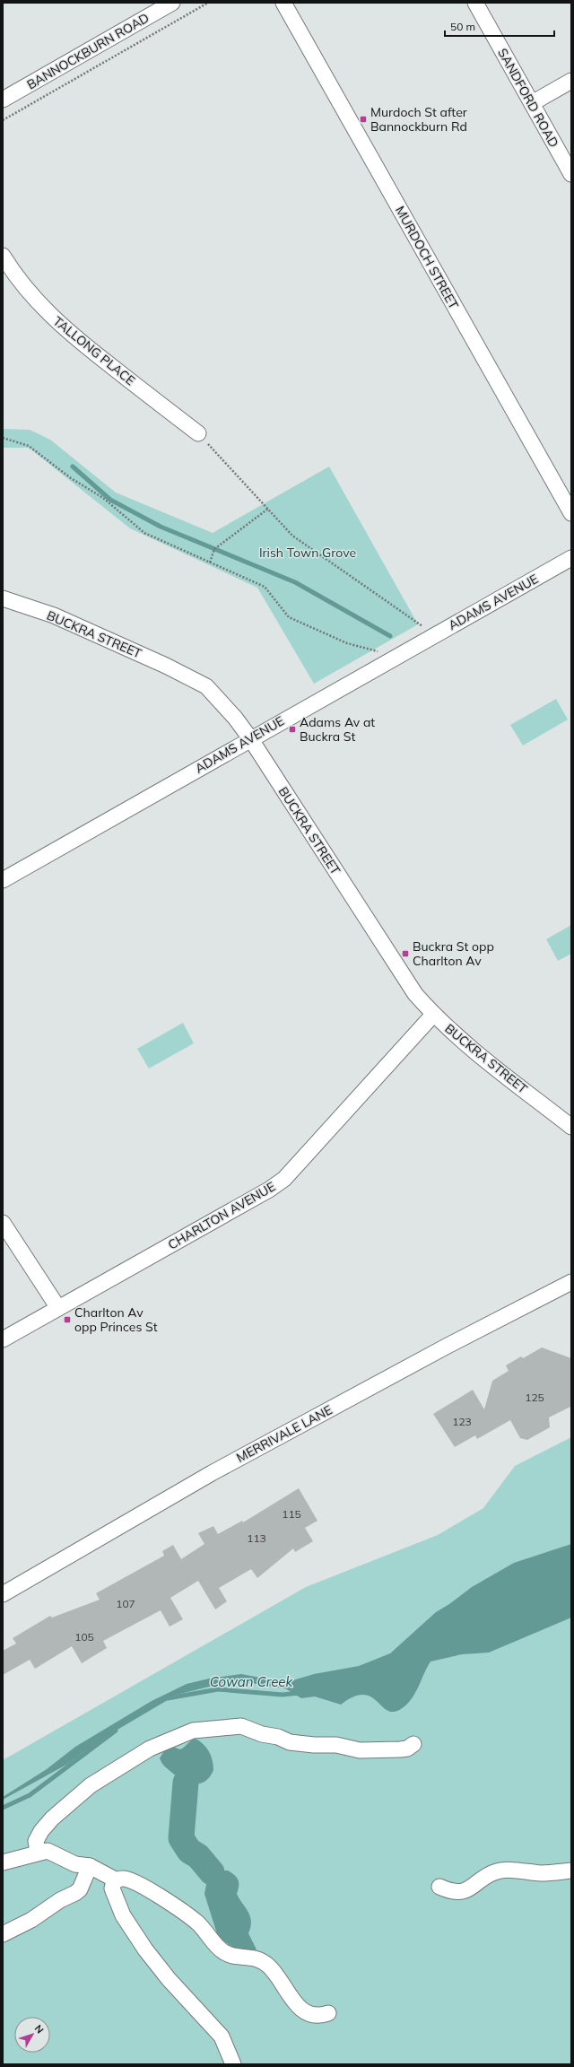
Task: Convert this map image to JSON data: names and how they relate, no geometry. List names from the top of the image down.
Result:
{
  "streets": {
    "street": [
      "BANNOCKBURN ROAD",
      "SANDFORD ROAD",
      "MURDOCH STREET",
      "TALLONG PLACE",
      "ADAMS AVENUE",
      "BUCKRA STREET",
      "CHARLTON AVENUE",
      "MERRIVALE LANE"
    ]
  },
  "crossings": [
    ["ADAMS AVENUE", "BUCKRA STREET"],
    ["BUCKRA STREET", "CHARLTON AVENUE"]
  ],
  "water": ["Cowan Creek"],
  "parks": ["Irish Town Grove"],
  "places": {
    "transit": [
      "Murdoch St after Bannockburn Rd",
      "Adams Av at Buckra St",
      "Buckra St opp Charlton Av",
      "Charlton Av opp Princes St"
    ]
  },
  "house_numbers": [
    "125",
    "123",
    "115",
    "113",
    "107",
    "105"
  ],
  "scale_bar": "50 m",
  "north": "top right"
}
